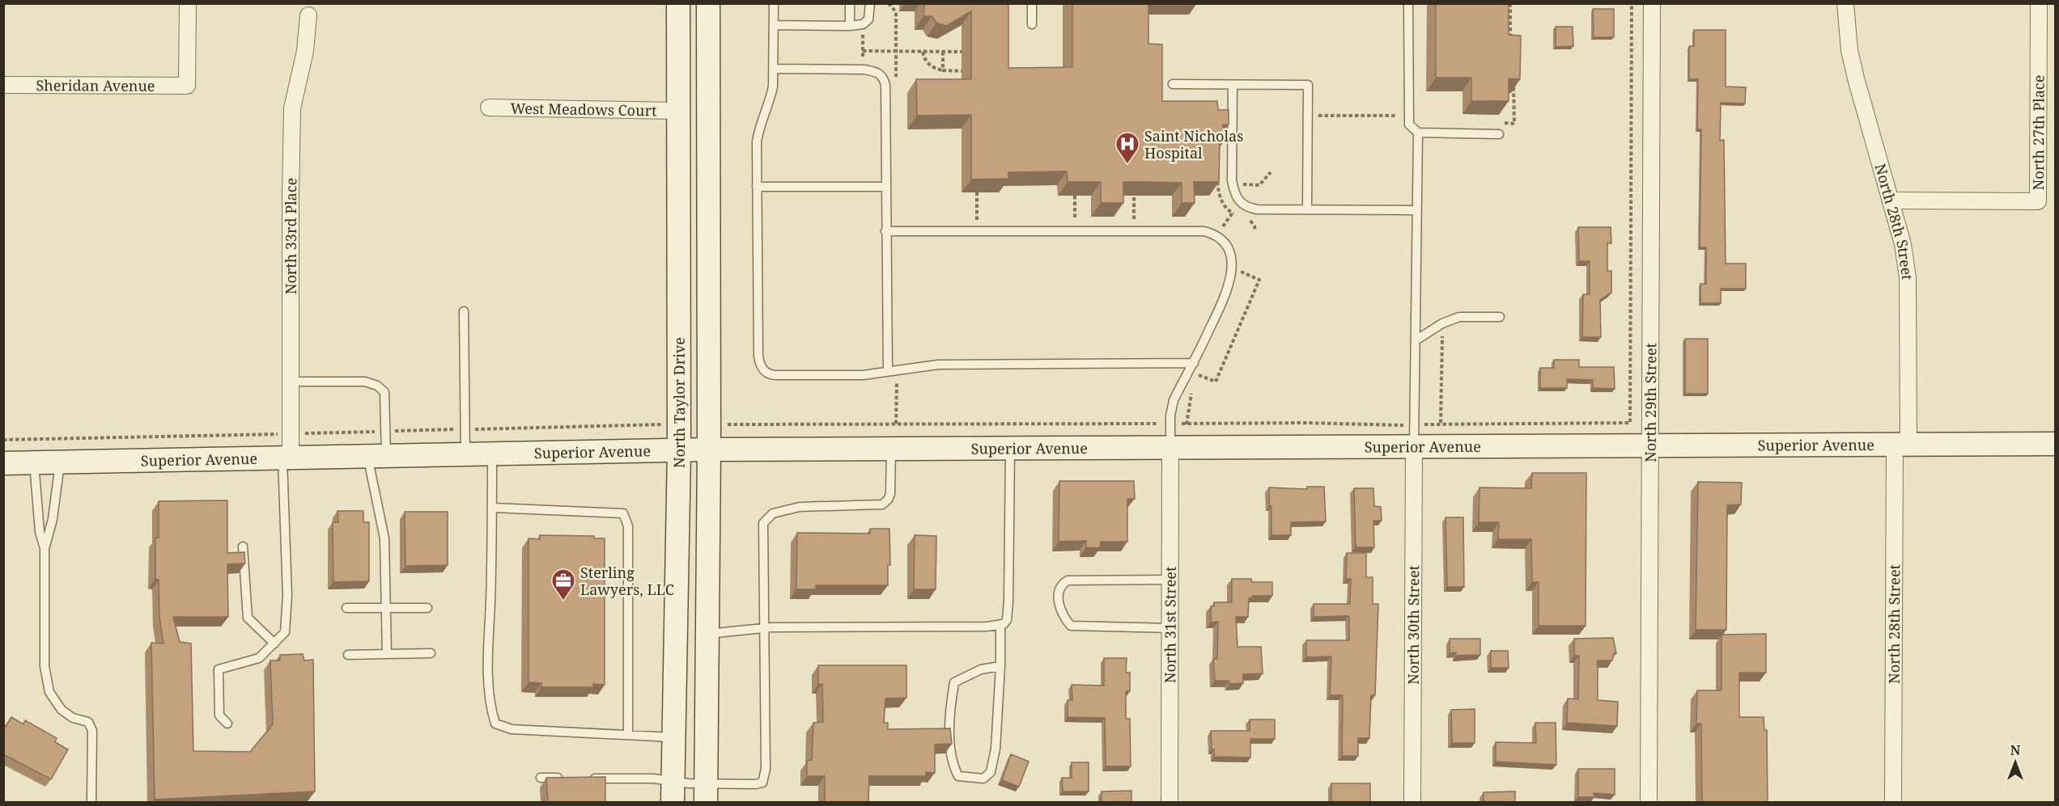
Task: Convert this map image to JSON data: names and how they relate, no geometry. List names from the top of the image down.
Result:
{
  "streets": {
    "street": [
      "Sheridan Avenue",
      "West Meadows Court",
      "North 27th Place",
      "North 28th Street",
      "North 33rd Place",
      "North Taylor Drive",
      "North 29th Street",
      "Superior Avenue",
      "North 31st Street",
      "North 30th Street"
    ]
  },
  "crossings": [
    ["West Meadows Court", "North Taylor Drive"],
    ["North 27th Place", "North 28th Street"],
    ["North 28th Street", "Superior Avenue"],
    ["North 33rd Place", "Superior Avenue"],
    ["North Taylor Drive", "Superior Avenue"],
    ["North 29th Street", "Superior Avenue"],
    ["Superior Avenue", "North 31st Street"],
    ["Superior Avenue", "North 30th Street"]
  ],
  "places": {
    "hospital": ["Saint Nicholas Hospital"],
    "office": ["Sterling Lawyers, LLC"]
  },
  "north": "top"
}
